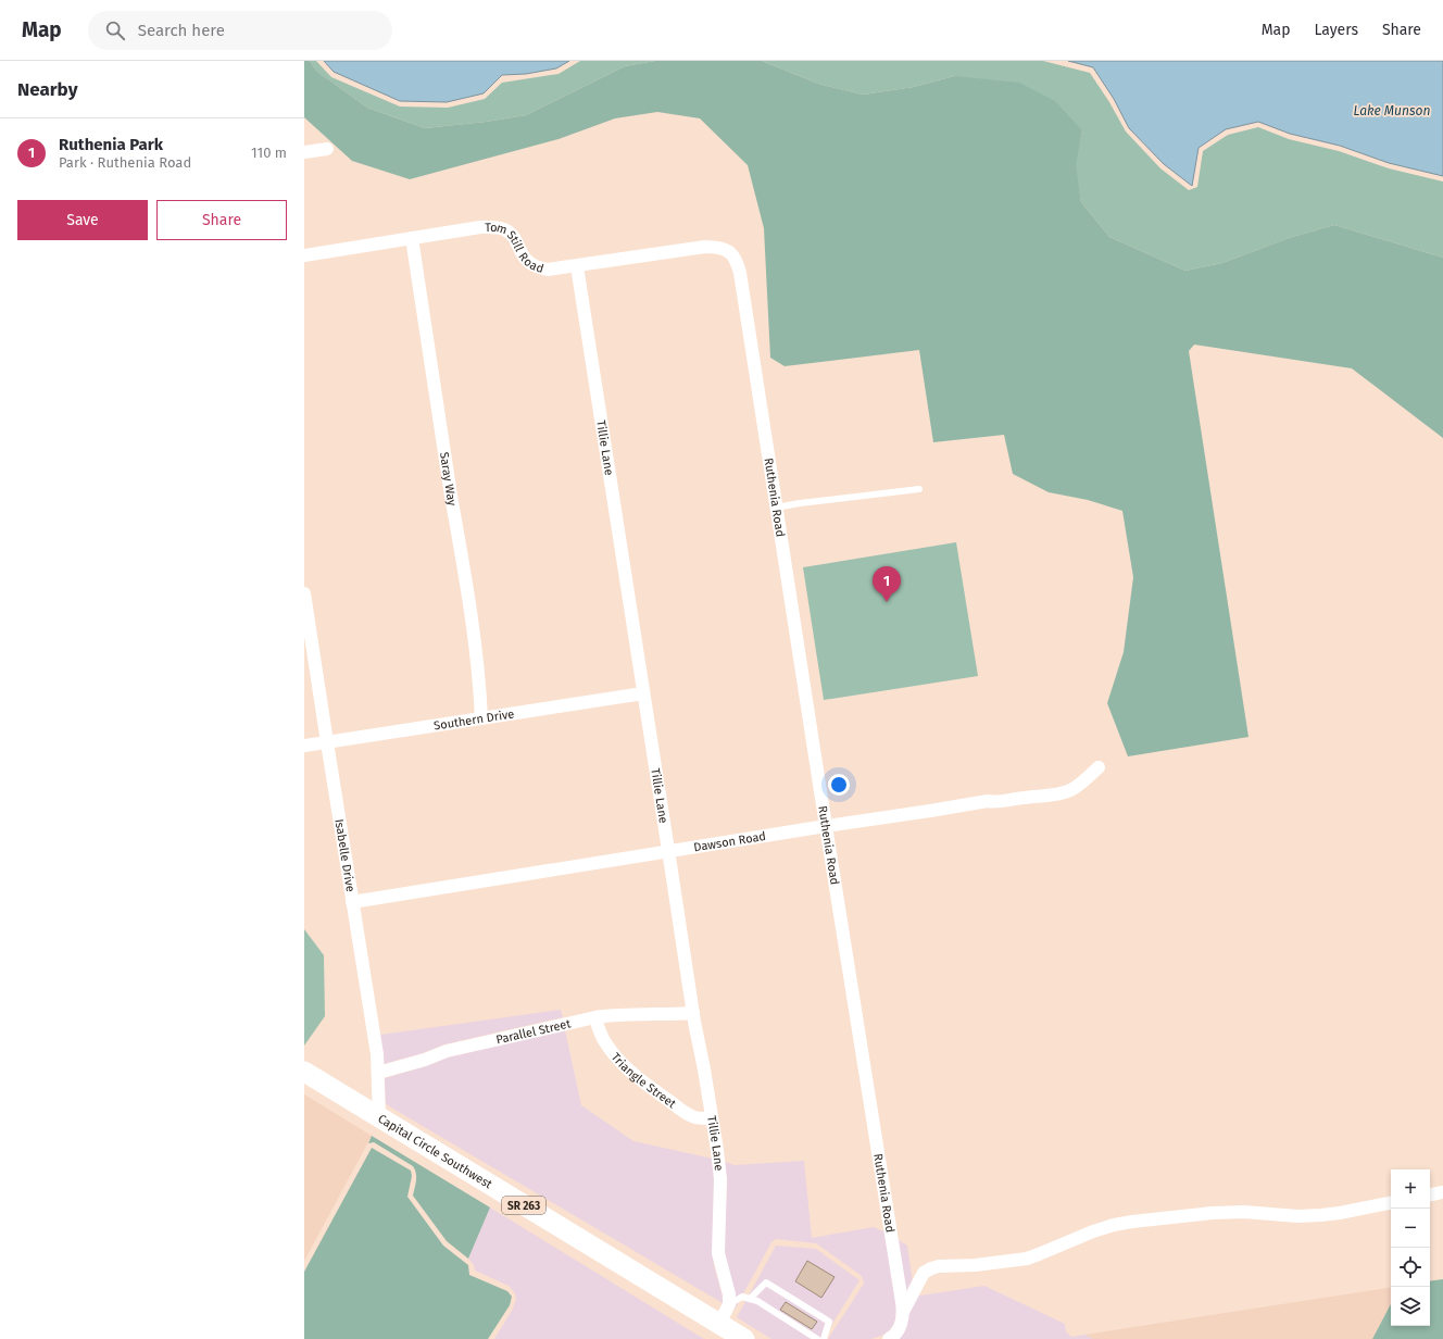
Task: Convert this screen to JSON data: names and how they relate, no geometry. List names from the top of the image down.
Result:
{
  "streets": {
    "main road": ["Capital Circle Southwest", "SR 263"],
    "street": [
      "Tom Still Road",
      "Tillie Lane",
      "Saray Way",
      "Ruthenia Road",
      "Southern Drive",
      "Dawson Road",
      "Isabelle Drive",
      "Parallel Street",
      "Triangle Street"
    ]
  },
  "crossings": [
    ["Tom Still Road", "Tillie Lane"],
    ["Tom Still Road", "Saray Way"],
    ["Tom Still Road", "Ruthenia Road"],
    ["Tillie Lane", "Southern Drive"],
    ["Tillie Lane", "Dawson Road"],
    ["Tillie Lane", "Parallel Street"],
    ["Tillie Lane", "Triangle Street"],
    ["Saray Way", "Southern Drive"],
    ["Ruthenia Road", "Dawson Road"],
    ["Southern Drive", "Isabelle Drive"],
    ["Dawson Road", "Isabelle Drive"],
    ["Isabelle Drive", "Parallel Street"],
    ["Isabelle Drive", "Capital Circle Southwest"],
    ["Parallel Street", "Triangle Street"]
  ],
  "water": ["Lake Munson"],
  "page": {
    "header": "Map",
    "search": "Search here",
    "nav": ["Map", "Layers", "Share"],
    "heading": "Nearby",
    "list": [
      {
        "mark": "1",
        "name": "Ruthenia Park",
        "note": "Park · Ruthenia Road",
        "value": "110 m"
      }
    ],
    "buttons": ["Save", "Share"],
    "pins": "1",
    "map_buttons": ["+", "−"]
  }
}
